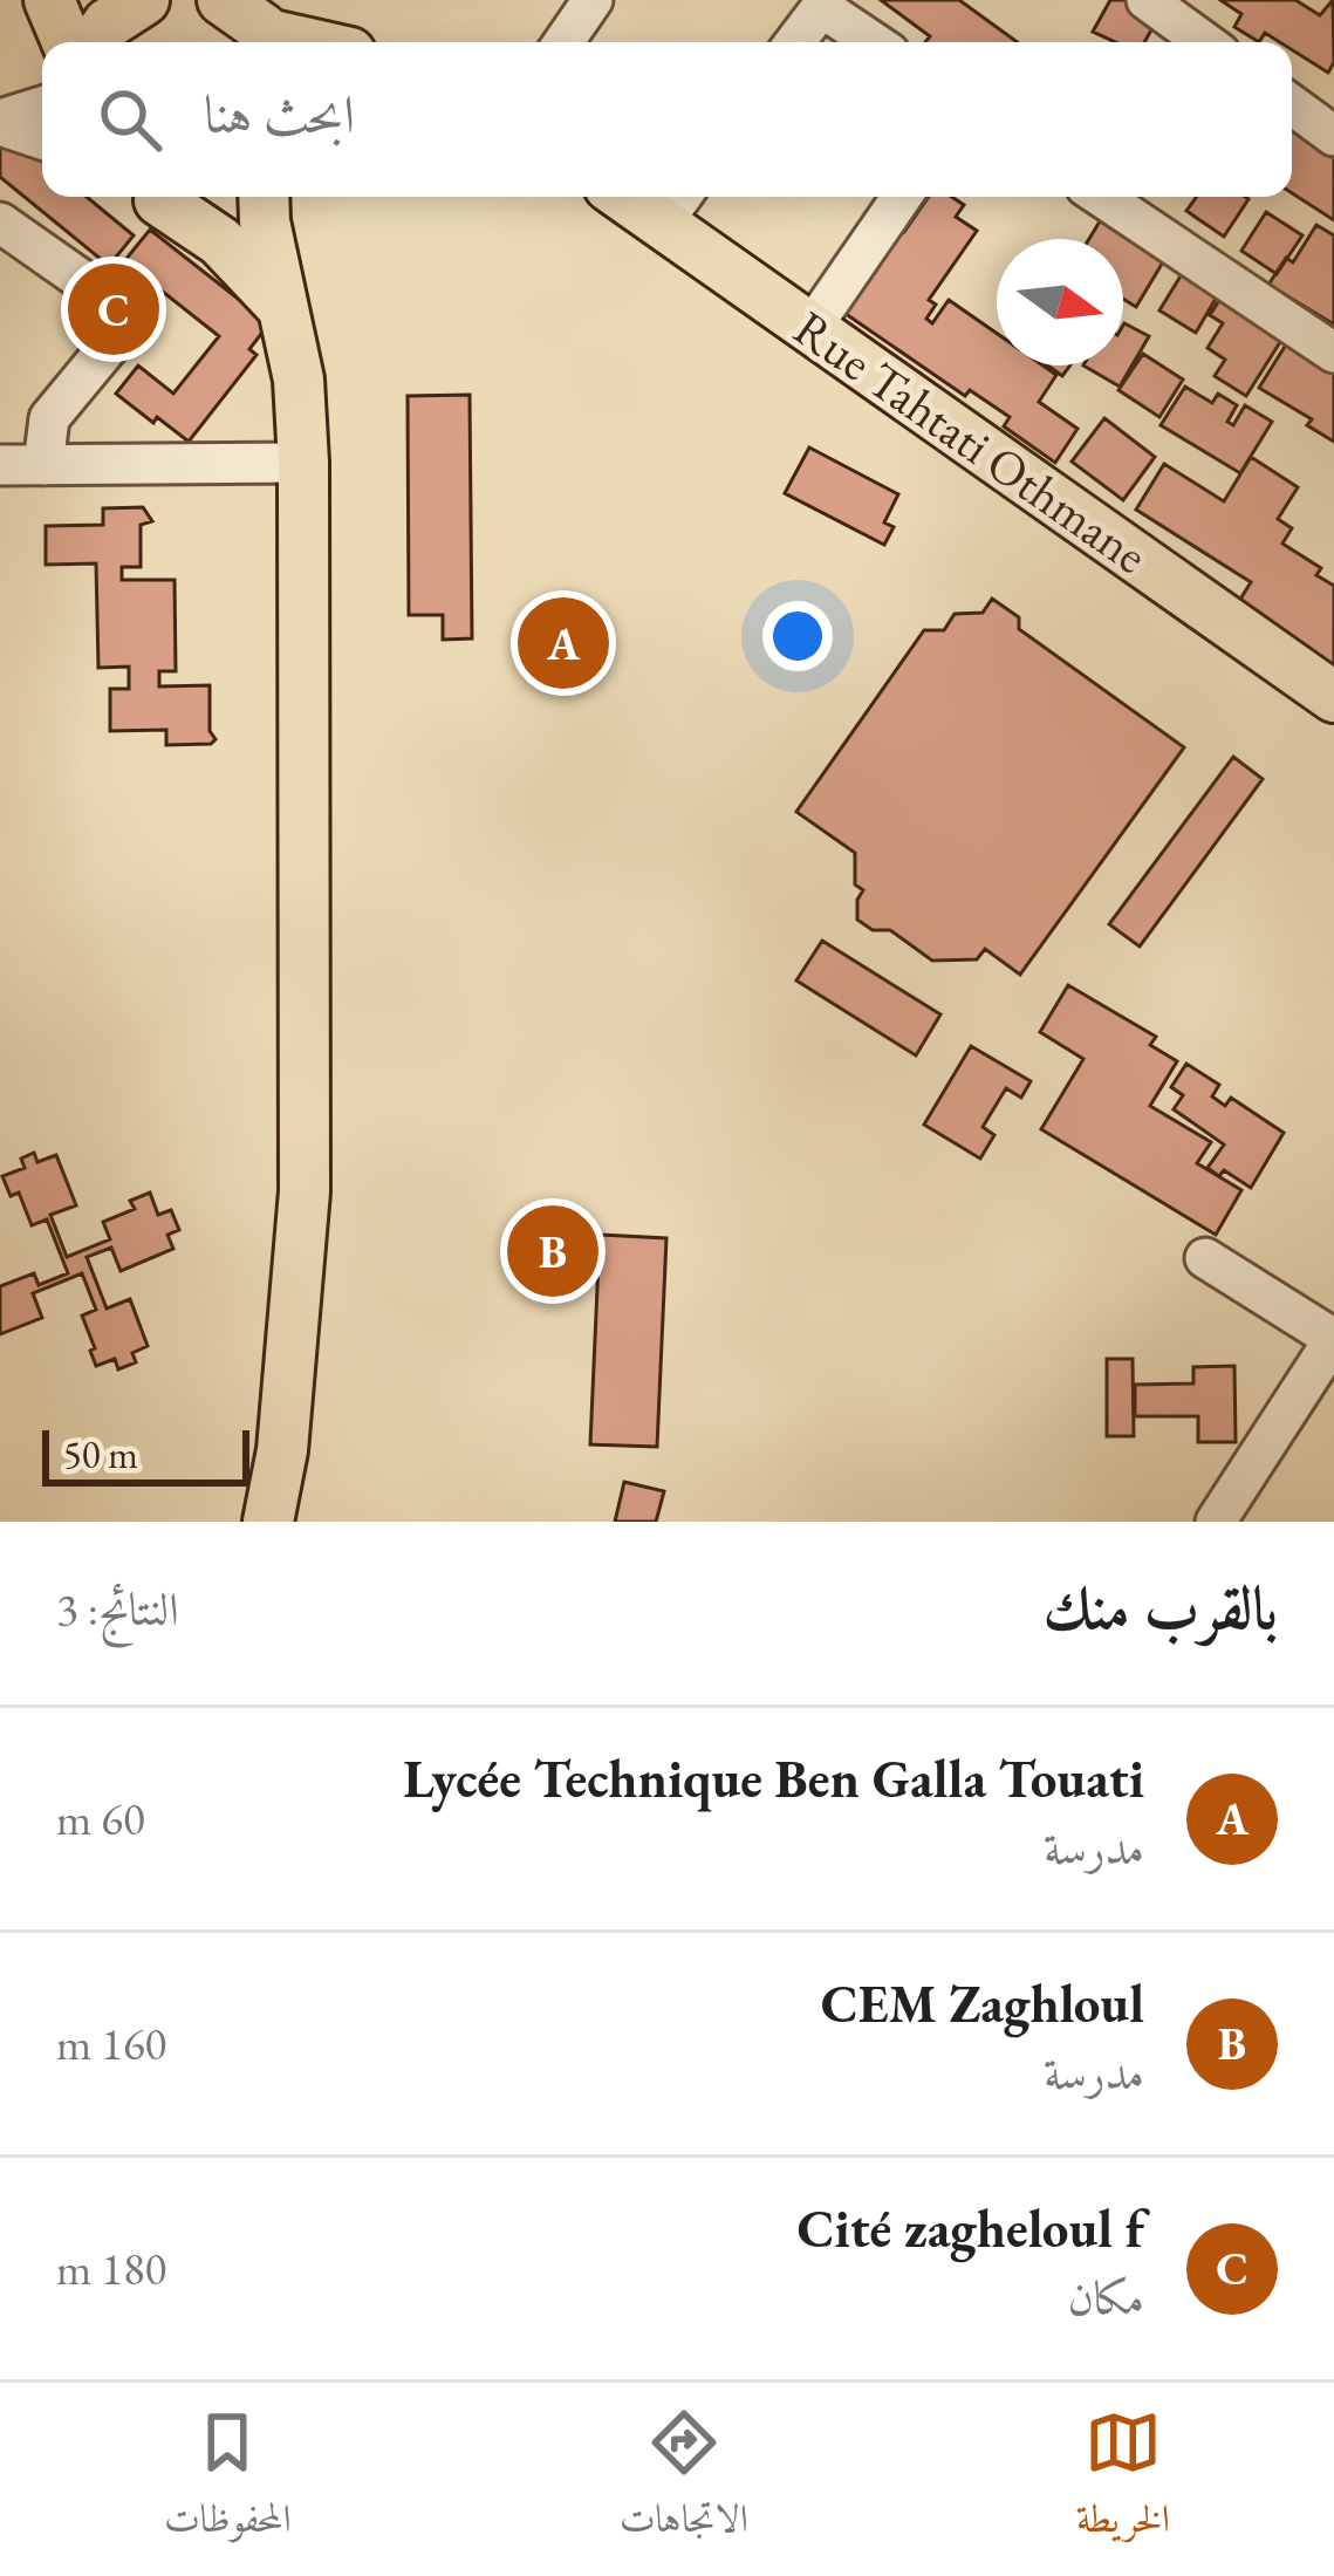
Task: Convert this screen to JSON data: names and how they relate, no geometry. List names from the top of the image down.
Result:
{
  "streets": {
    "main road": ["Rue Tahtati Othmane"]
  },
  "scale_bar": "50 m",
  "north": "right",
  "page": {
    "search": "ابحث هنا",
    "pins": ["C", "A", "B"],
    "scale": "50 m",
    "heading": ["بالقرب منك", "النتائج: 3"],
    "list": [
      {
        "mark": "A",
        "name": "Lycée Technique Ben Galla Touati",
        "note": "مدرسة",
        "value": "60 m"
      },
      {
        "mark": "B",
        "name": "CEM Zaghloul",
        "note": "مدرسة",
        "value": "160 m"
      },
      {
        "mark": "C",
        "name": "Cité zagheloul f",
        "note": "مكان",
        "value": "180 m"
      }
    ],
    "nav": ["الخريطة", "الاتجاهات", "المحفوظات"]
  }
}
